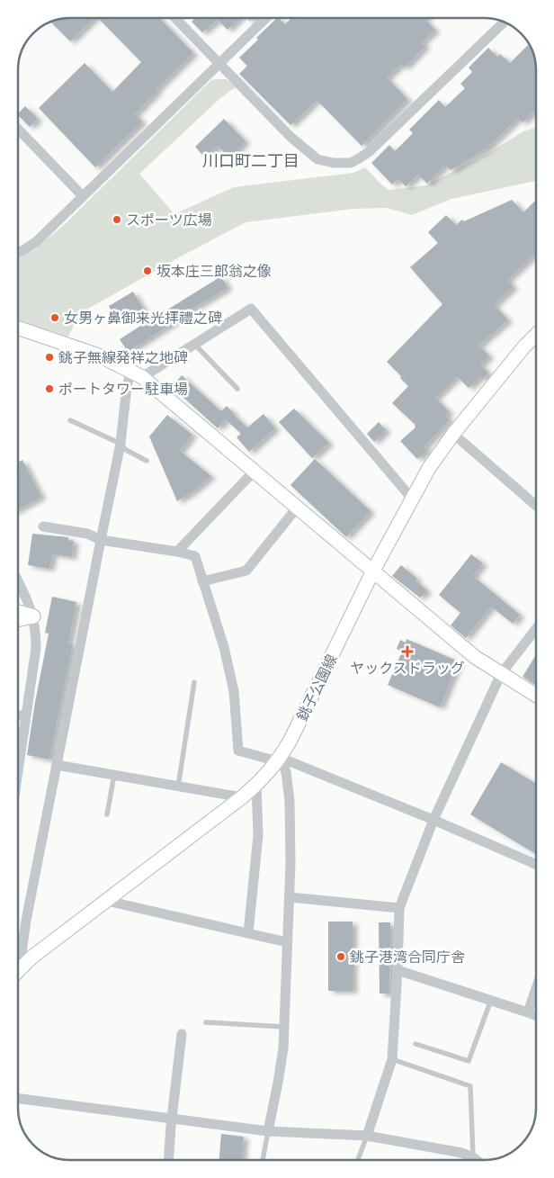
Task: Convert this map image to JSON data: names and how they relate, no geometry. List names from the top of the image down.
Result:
{
  "streets": {
    "main road": ["銚子公園線"]
  },
  "districts": ["川口町二丁目"],
  "places": {
    "other": [
      "スポーツ広場",
      "坂本庄三郎翁之像",
      "女男ヶ鼻御来光拝禮之碑",
      "銚子無線発祥之地碑",
      "ポートタワー駐車場",
      "銚子港湾合同庁舎"
    ],
    "health": ["ヤックスドラッグ"]
  }
}
